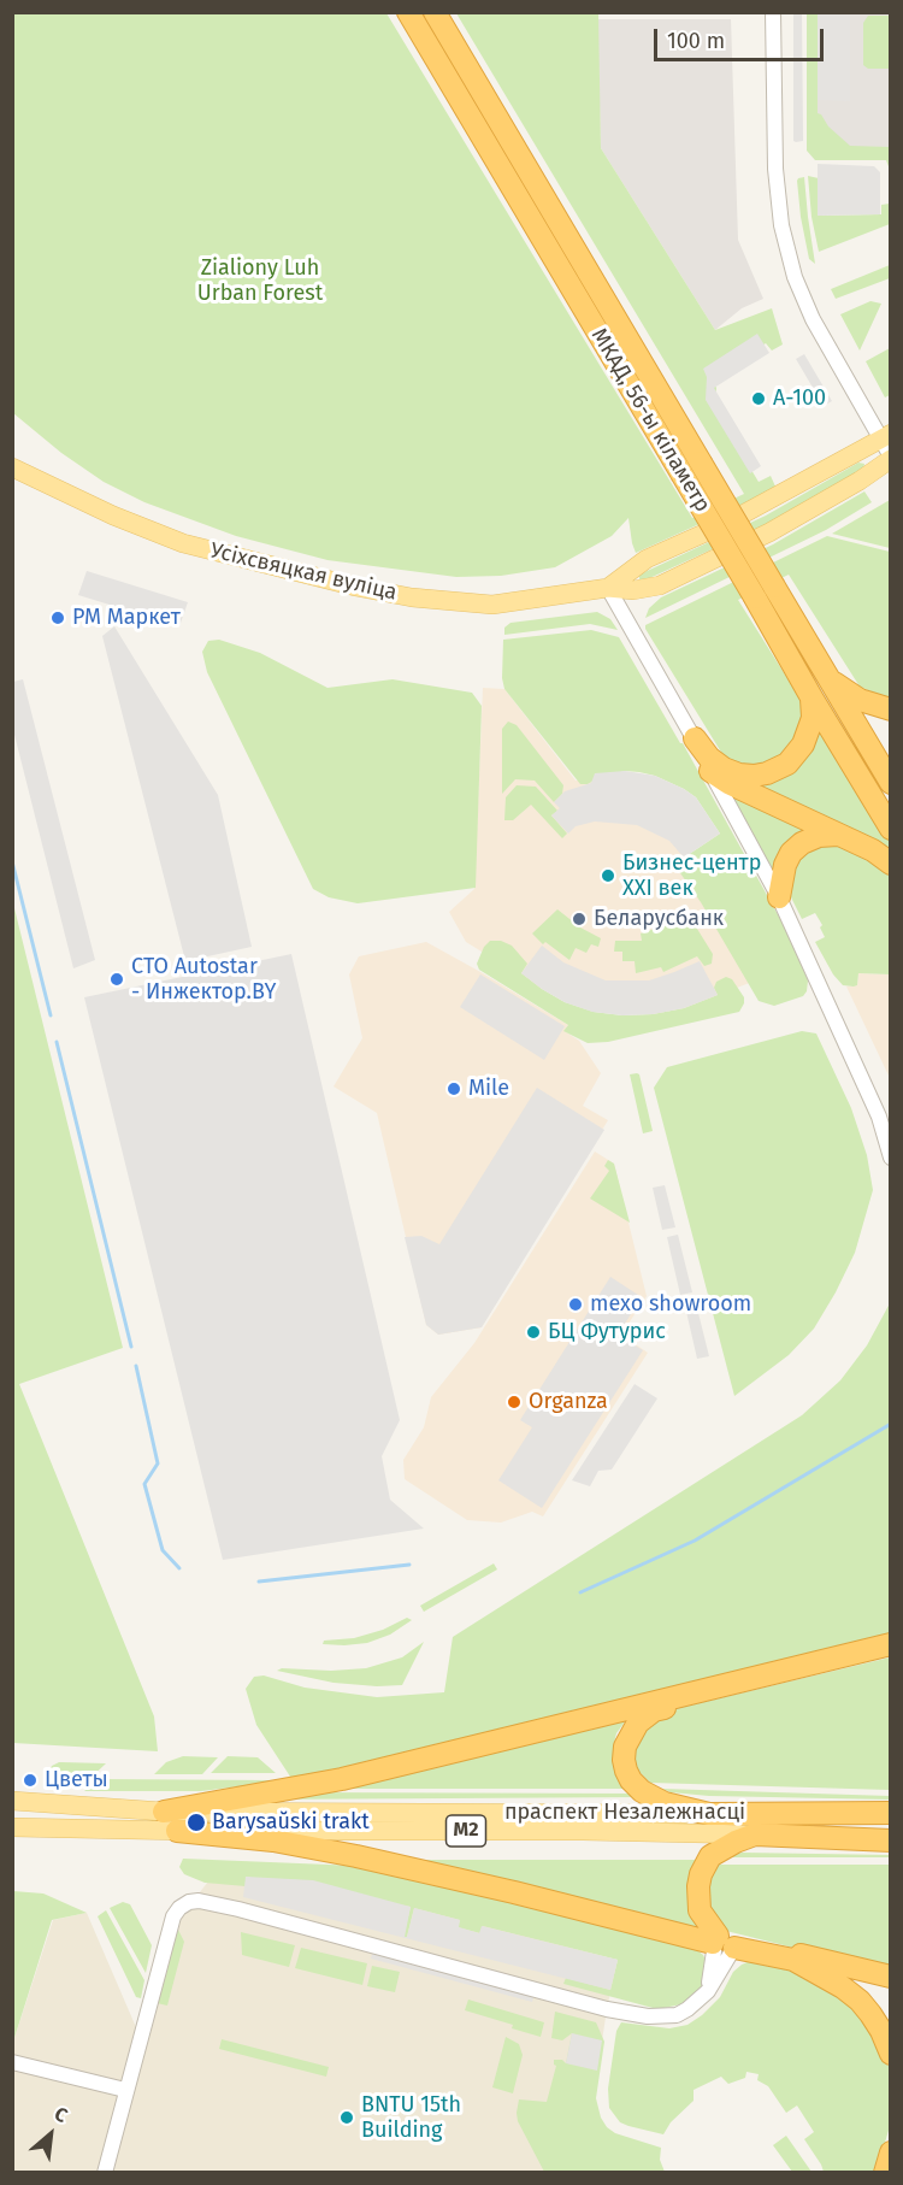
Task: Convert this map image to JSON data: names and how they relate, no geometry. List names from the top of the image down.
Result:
{
  "streets": {
    "highway": ["МКАД, 56-ы кіламетр", "праспект Незалежнасці", "М2"],
    "main road": ["Усіхсвяцкая вуліца"]
  },
  "parks": ["Zialiony Luh Urban Forest"],
  "places": [
    "A-100",
    "РМ Маркет",
    "Бизнес-центр XXI век",
    "Беларусбанк",
    "СТО Autostar - Инжектор.BY",
    "Mile",
    "mexo showroom",
    "БЦ Футурис",
    "Organza",
    "Цветы",
    "Barysaŭski trakt",
    "BNTU 15th Building"
  ],
  "scale_bar": "100 m",
  "north": "top right"
}
